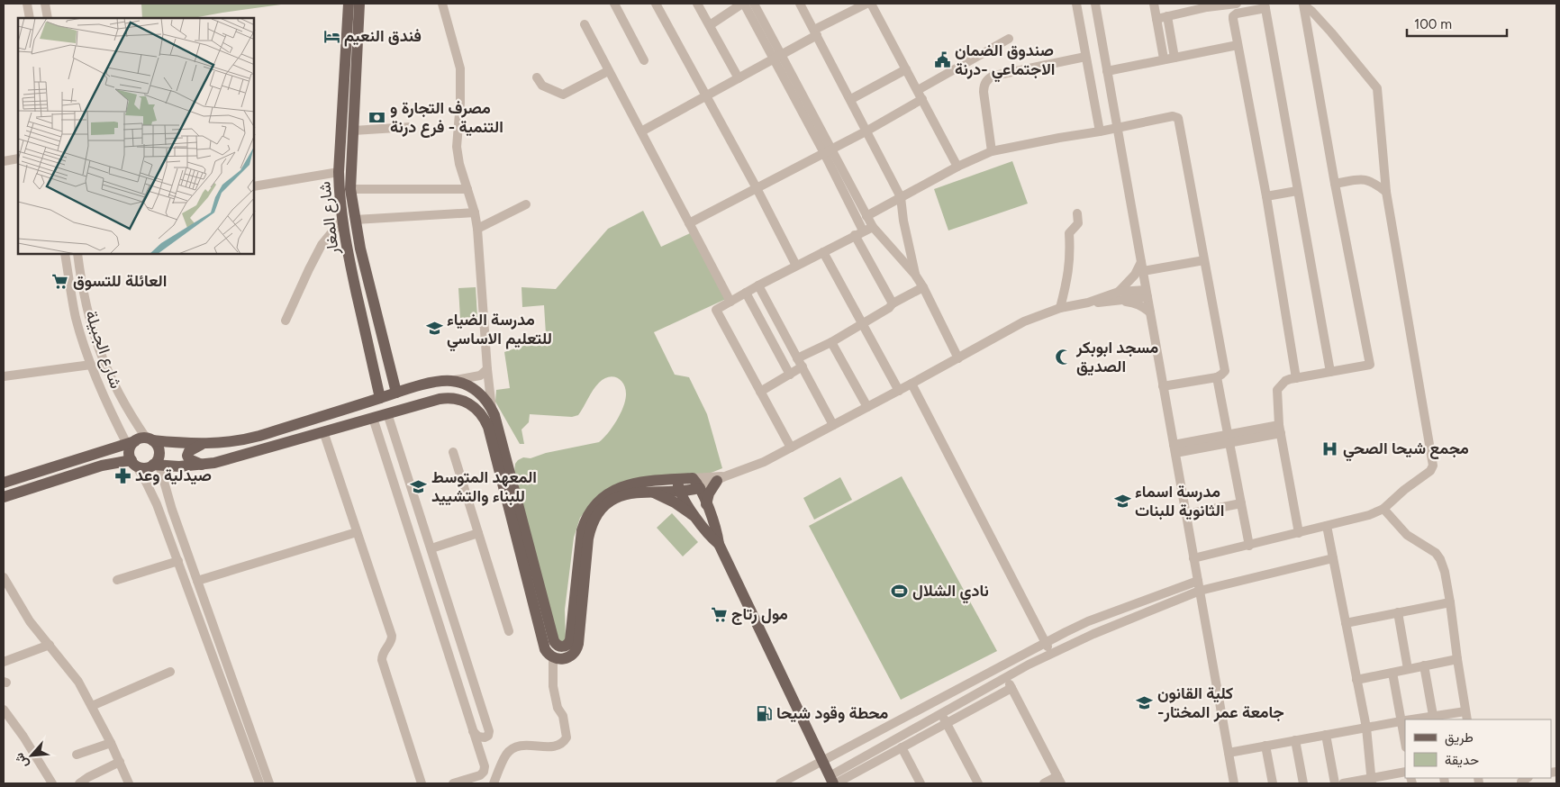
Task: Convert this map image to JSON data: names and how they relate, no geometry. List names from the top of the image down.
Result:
{
  "streets": {
    "main road": ["شارع المغار"],
    "street": ["شارع الجبيلة"]
  },
  "places": {
    "hotel": ["فندق النعيم"],
    "public building": ["صندوق الضمان الاجتماعي -درنة"],
    "bank": ["مصرف التجارة و التنمية - فرع درنة"],
    "supermarket": ["العائلة للتسوق", "مول رتاج"],
    "school or university": [
      "مدرسة الضياء للتعليم الاساسي",
      "المعهد المتوسط للبناء والتشييد",
      "مدرسة اسماء الثانوية للبنات",
      "كلية القانون -جامعة عمر المختار"
    ],
    "mosque": ["مسجد ابوبكر الصديق"],
    "hospital": ["مجمع شيحا الصحي"],
    "pharmacy": ["صيدلية وعد"],
    "sports": ["نادي الشلال"],
    "fuel station": ["محطة وقود شيحا"]
  },
  "legend": ["طريق", "حديقة"],
  "scale_bar": "100 m",
  "north": "bottom left"
}
